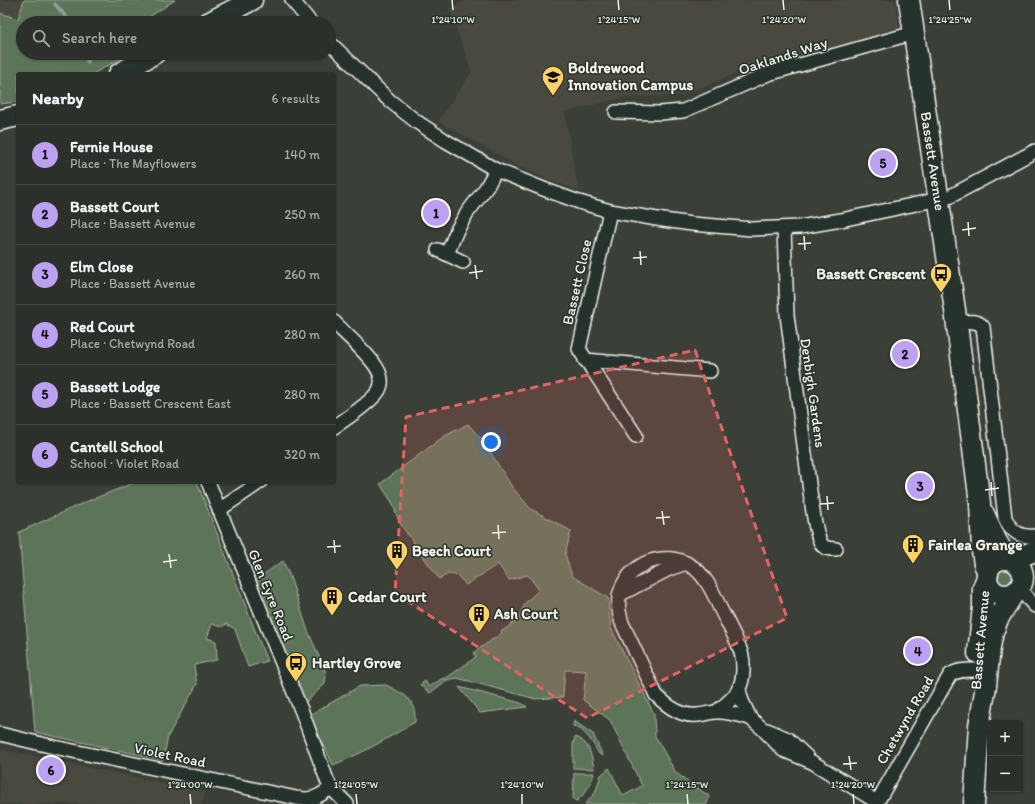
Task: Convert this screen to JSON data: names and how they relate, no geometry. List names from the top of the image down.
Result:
{
  "streets": {
    "main road": ["Bassett Avenue"],
    "street": [
      "Oaklands Way",
      "Bassett Close",
      "Denbigh Gardens",
      "Glen Eyre Road",
      "Chetwynd Road",
      "Violet Road"
    ]
  },
  "crossings": [
    ["Oaklands Way", "Bassett Avenue"],
    ["Bassett Avenue", "Chetwynd Road"],
    ["Glen Eyre Road", "Violet Road"]
  ],
  "places": {
    "school or university": ["Boldrewood Innovation Campus"],
    "bus stop": ["Bassett Crescent", "Hartley Grove"],
    "building": [
      "Fairlea Grange",
      "Beech Court",
      "Cedar Court",
      "Ash Court"
    ]
  },
  "page": {
    "search": "Search here",
    "heading": ["Nearby", "6 results"],
    "list": [
      {
        "mark": "1",
        "name": "Fernie House",
        "note": "Place · The Mayflowers",
        "value": "140 m"
      },
      {
        "mark": "2",
        "name": "Bassett Court",
        "note": "Place · Bassett Avenue",
        "value": "250 m"
      },
      {
        "mark": "3",
        "name": "Elm Close",
        "note": "Place · Bassett Avenue",
        "value": "260 m"
      },
      {
        "mark": "4",
        "name": "Red Court",
        "note": "Place · Chetwynd Road",
        "value": "280 m"
      },
      {
        "mark": "5",
        "name": "Bassett Lodge",
        "note": "Place · Bassett Crescent East",
        "value": "280 m"
      },
      {
        "mark": "6",
        "name": "Cantell School",
        "note": "School · Violet Road",
        "value": "320 m"
      }
    ],
    "pins": [
      "5",
      "1",
      "2",
      "3",
      "4",
      "6"
    ],
    "map_buttons": ["+", "−"]
  },
  "coordinates": [
    "1°24'10\"W",
    "1°24'15\"W",
    "1°24'20\"W",
    "1°24'25\"W",
    "1°24'00\"W",
    "1°24'05\"W"
  ]
}
